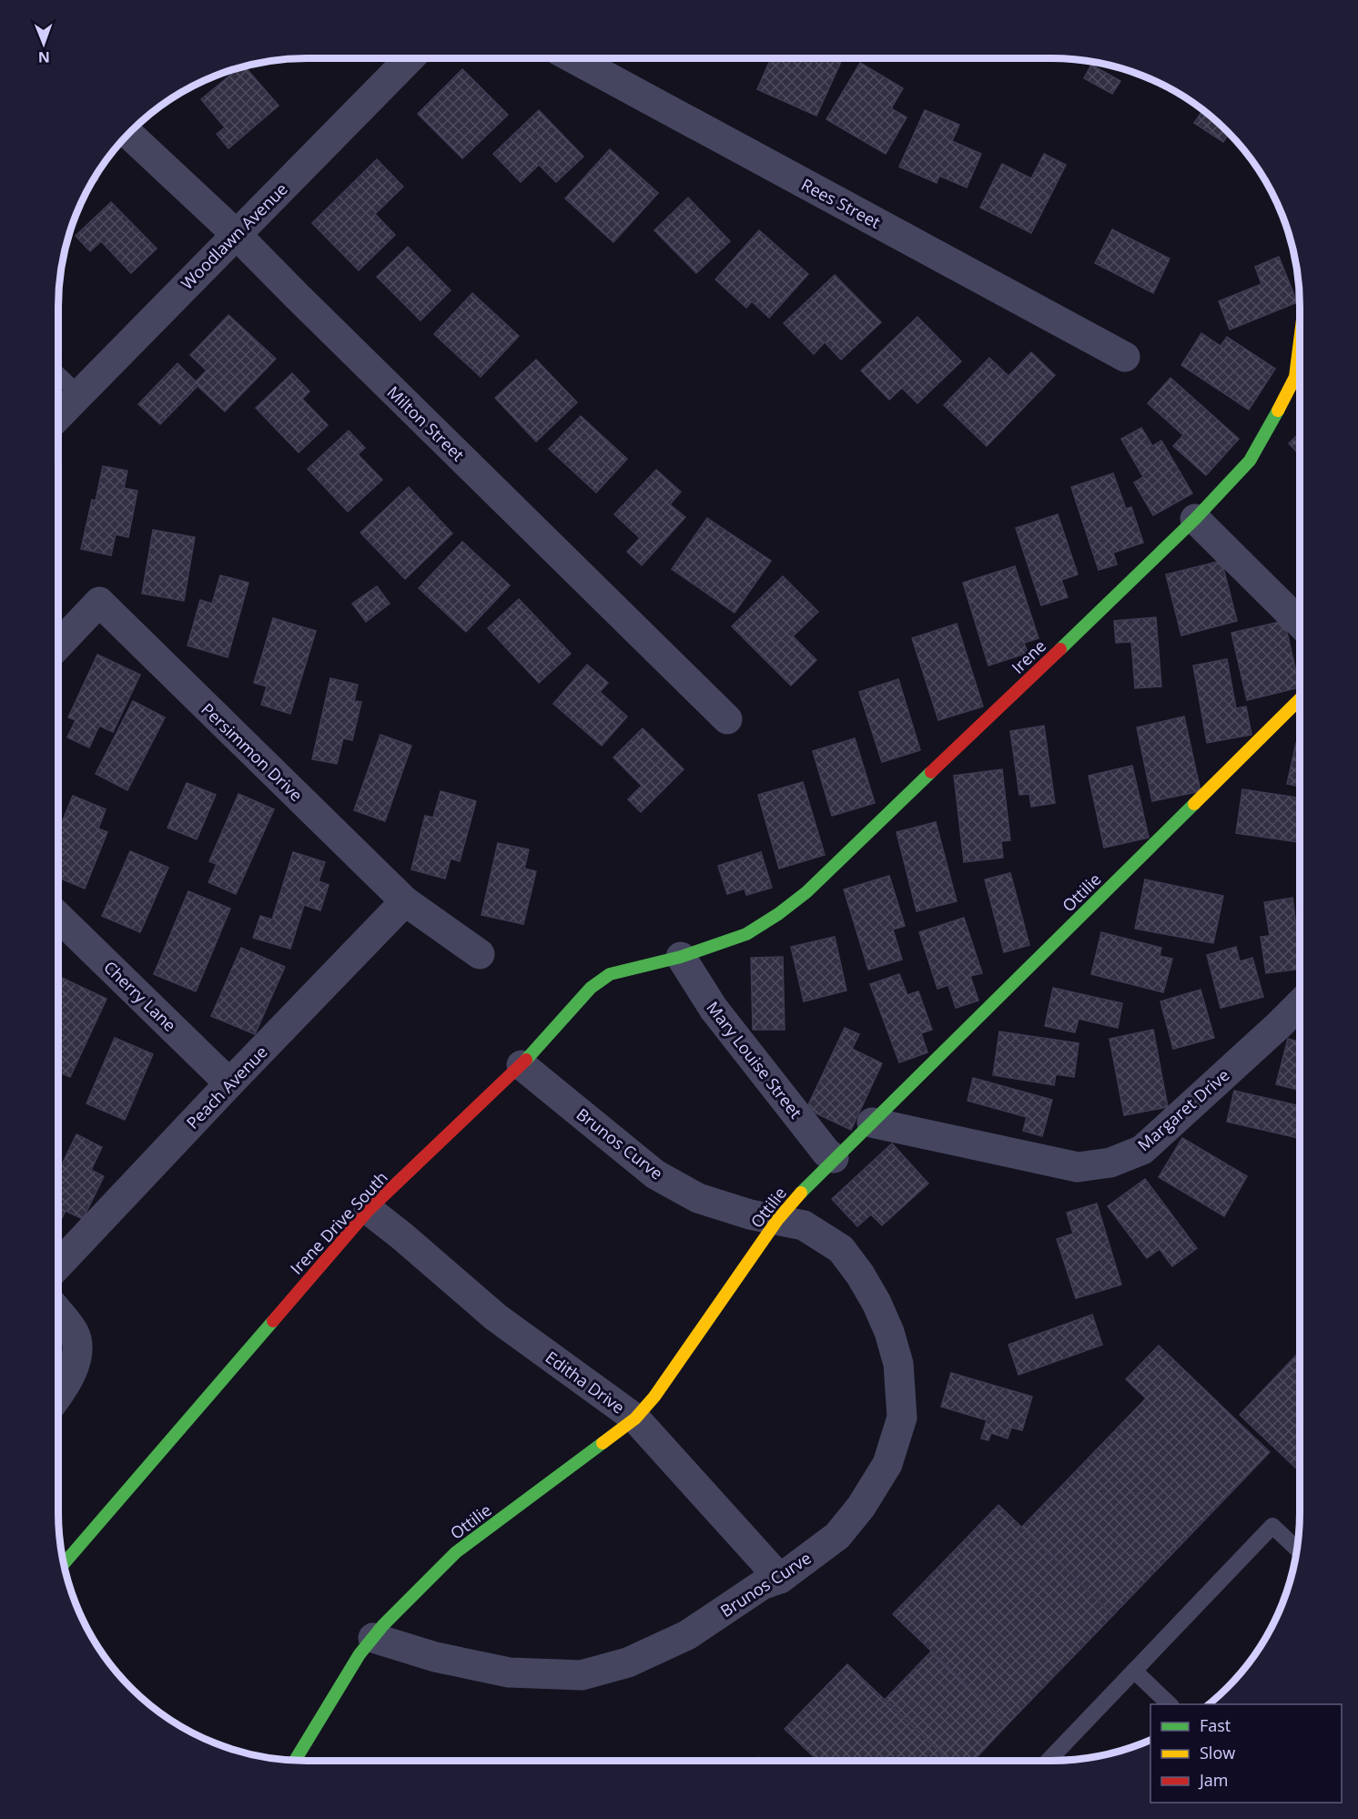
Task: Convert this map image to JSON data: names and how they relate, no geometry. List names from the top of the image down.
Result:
{
  "streets": {
    "street": [
      "Rees Street",
      "Woodlawn Avenue",
      "Milton Street",
      "Irene",
      "Persimmon Drive",
      "Ottilie",
      "Cherry Lane",
      "Mary Louise Street",
      "Peach Avenue",
      "Margaret Drive",
      "Brunos Curve",
      "Irene Drive South",
      "Editha Drive"
    ]
  },
  "crossings": [
    ["Woodlawn Avenue", "Milton Street"],
    ["Irene", "Mary Louise Street"],
    ["Irene", "Irene Drive South"],
    ["Persimmon Drive", "Peach Avenue"],
    ["Ottilie", "Mary Louise Street"],
    ["Ottilie", "Margaret Drive"],
    ["Ottilie", "Brunos Curve"],
    ["Ottilie", "Editha Drive"],
    ["Cherry Lane", "Peach Avenue"],
    ["Mary Louise Street", "Irene Drive South"],
    ["Brunos Curve", "Irene Drive South"],
    ["Brunos Curve", "Editha Drive"],
    ["Irene Drive South", "Editha Drive"]
  ],
  "legend": ["Fast", "Slow", "Jam"],
  "north": "bottom"
}
